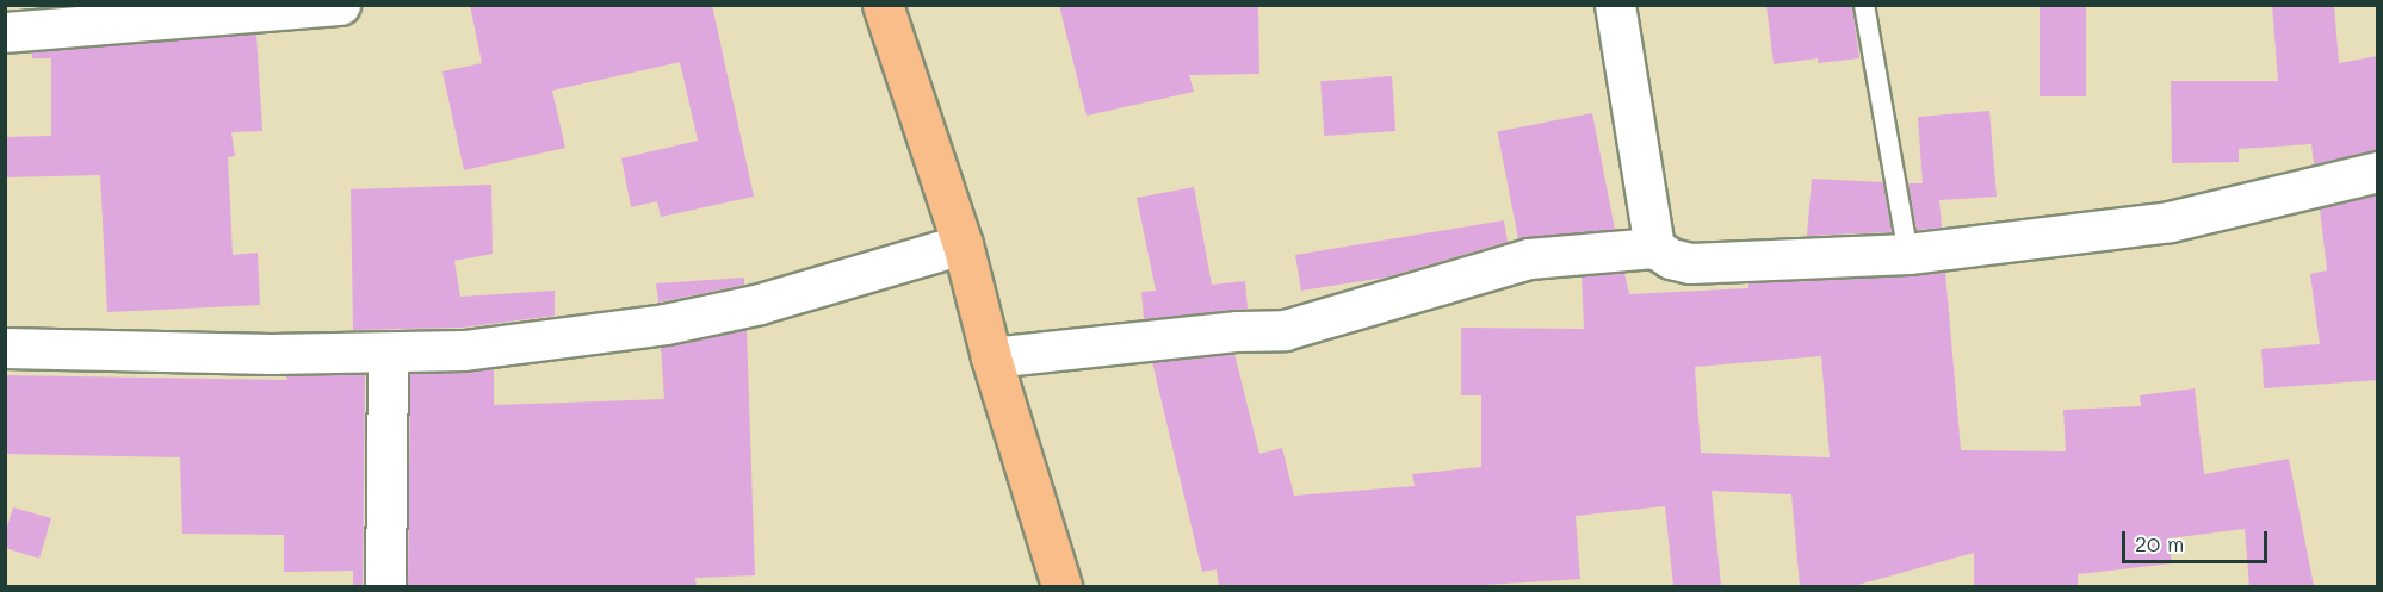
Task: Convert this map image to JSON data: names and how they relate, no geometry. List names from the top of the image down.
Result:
{
  "scale_bar": "20 m"
}
